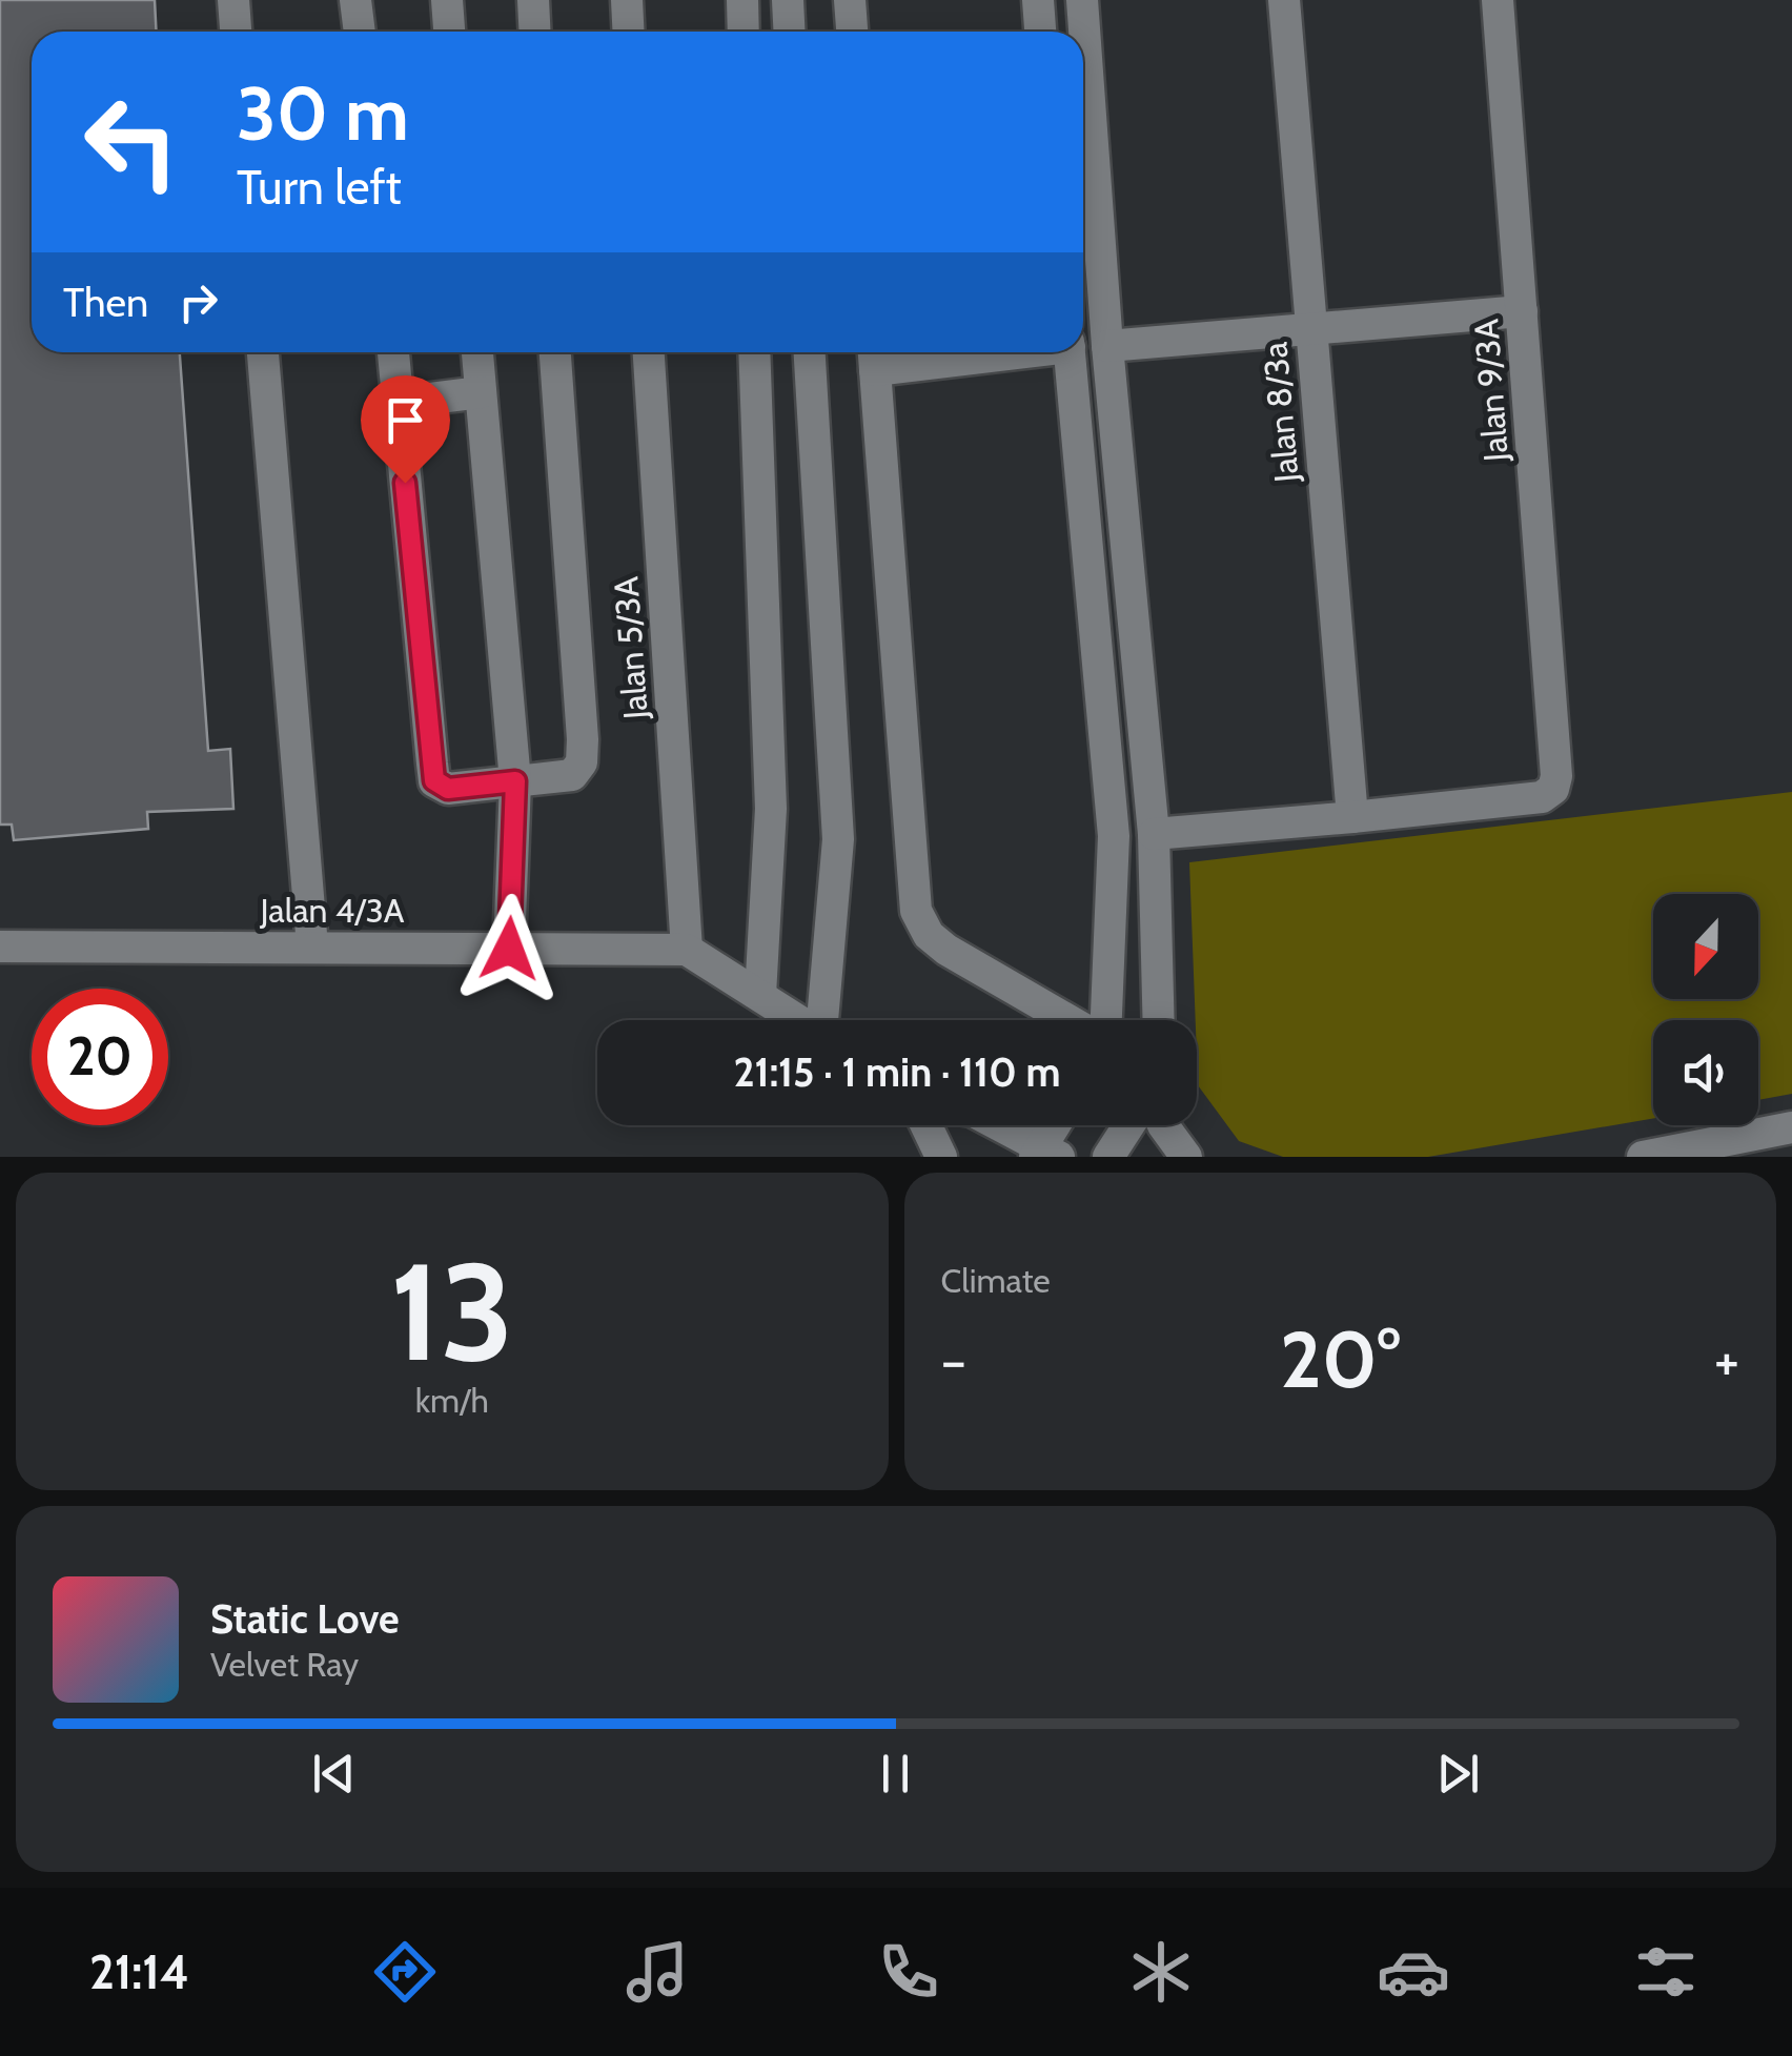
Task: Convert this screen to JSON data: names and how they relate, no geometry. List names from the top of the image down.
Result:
{
  "streets": {
    "street": [
      "Jalan 9/3A",
      "Jalan 8/3a",
      "Jalan 5/3A",
      "Jalan 4/3A"
    ]
  },
  "crossings": [
    ["Jalan 9/3A", "Jalan 8/3a"],
    ["Jalan 5/3A", "Jalan 4/3A"]
  ],
  "north": "bottom",
  "page": {
    "turn": ["30 m", "Turn left"],
    "then": "Then",
    "limit": "20",
    "trip": "21:15 · 1 min · 110 m",
    "tile": [
      ["13", "km/h"],
      "Climate"
    ],
    "heat": ["−", "20°", "+"],
    "song": ["Static Love", "Velvet Ray"],
    "tabs": "21:14"
  }
}
